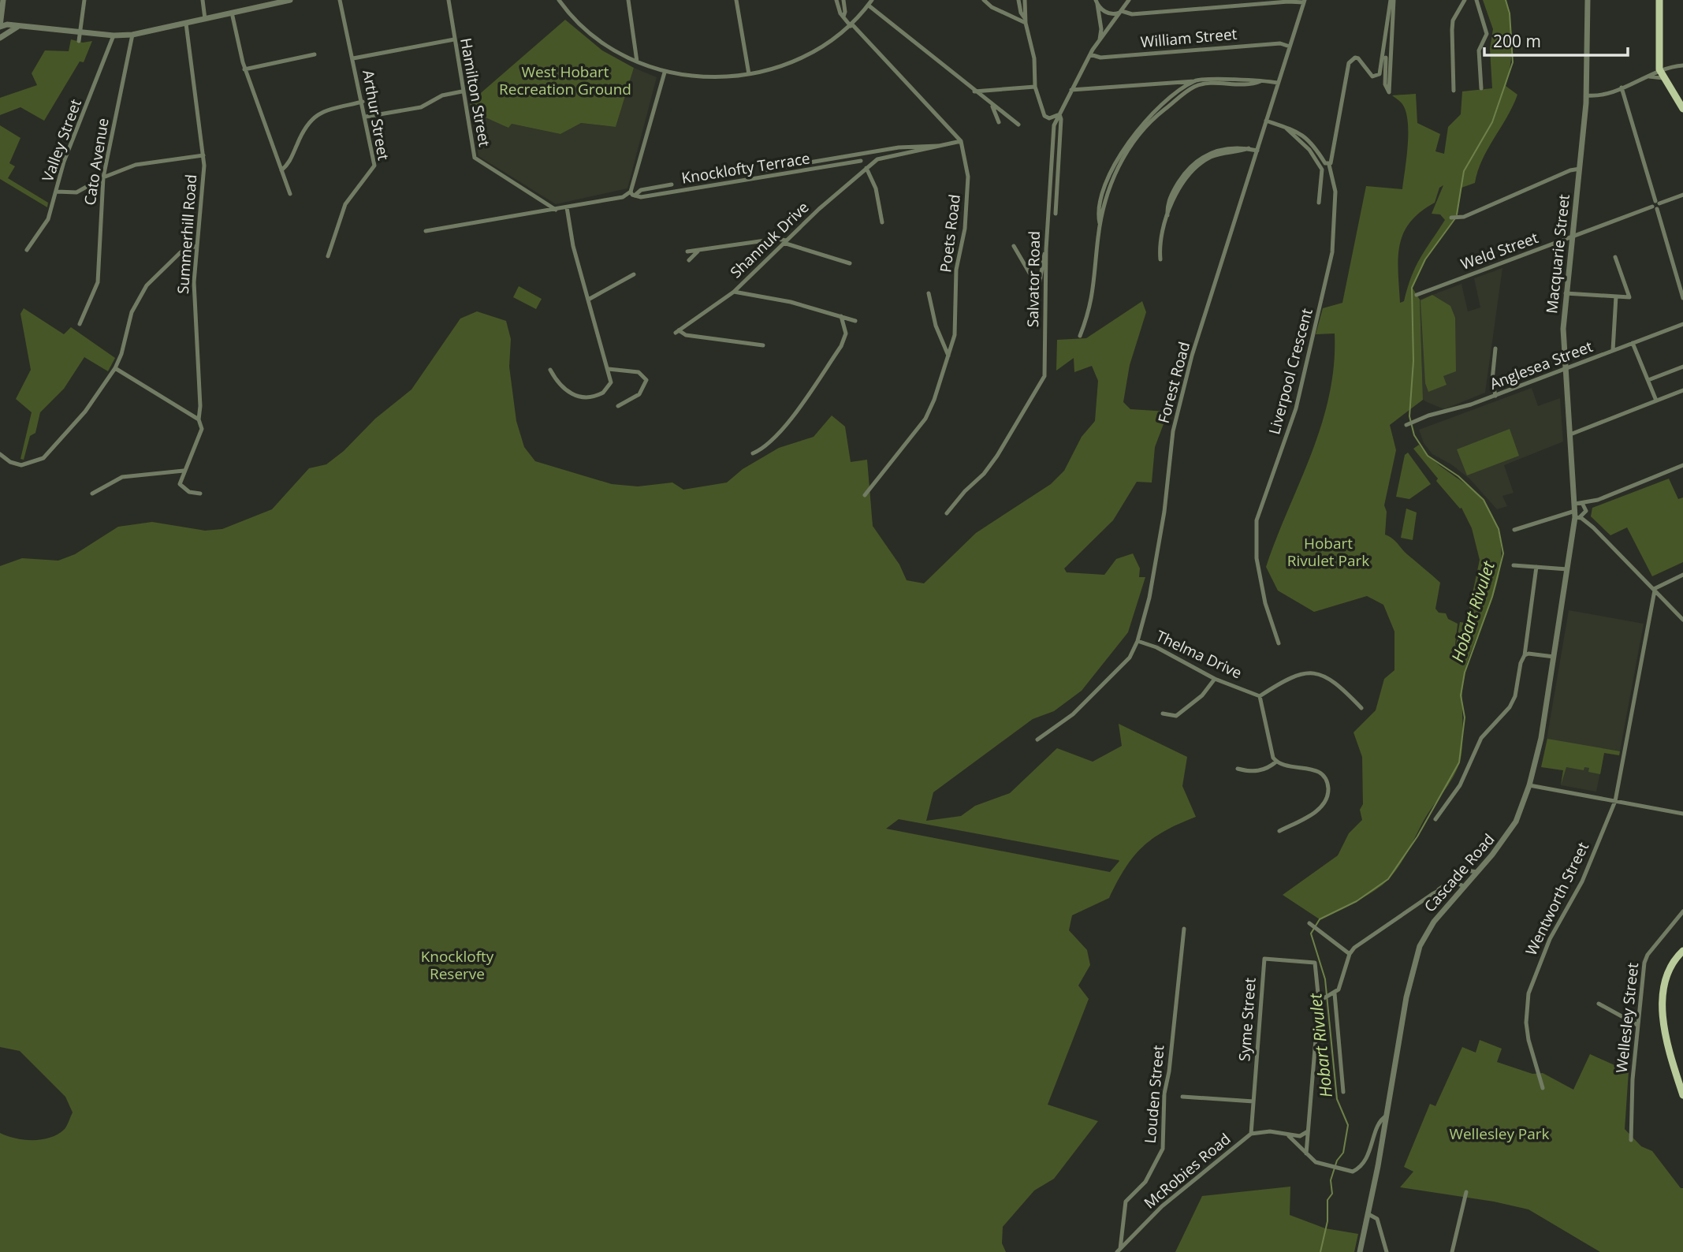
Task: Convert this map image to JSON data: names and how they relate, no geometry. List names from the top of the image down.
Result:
{
  "streets": {
    "street": [
      "William Street",
      "Hamilton Street",
      "Arthur Street",
      "Valley Street",
      "Cato Avenue",
      "Knocklofty Terrace",
      "Poets Road",
      "Summerhill Road",
      "Shannuk Drive",
      "Weld Street",
      "Macquarie Street",
      "Salvator Road",
      "Anglesea Street",
      "Liverpool Crescent",
      "Forest Road",
      "Thelma Drive",
      "Cascade Road",
      "Wentworth Street",
      "Wellesley Street",
      "Syme Street",
      "Louden Street",
      "McRobies Road"
    ]
  },
  "crossings": [
    ["William Street", "Forest Road"],
    ["Knocklofty Terrace", "Poets Road"],
    ["Knocklofty Terrace", "Shannuk Drive"],
    ["Weld Street", "Macquarie Street"],
    ["Macquarie Street", "Anglesea Street"],
    ["Macquarie Street", "Cascade Road"],
    ["Forest Road", "Thelma Drive"],
    ["Syme Street", "McRobies Road"],
    ["Louden Street", "McRobies Road"]
  ],
  "water": ["Hobart Rivulet"],
  "parks": [
    "West Hobart Recreation Ground",
    "Hobart Rivulet Park",
    "Knocklofty Reserve",
    "Wellesley Park"
  ],
  "scale_bar": "200 m"
}
